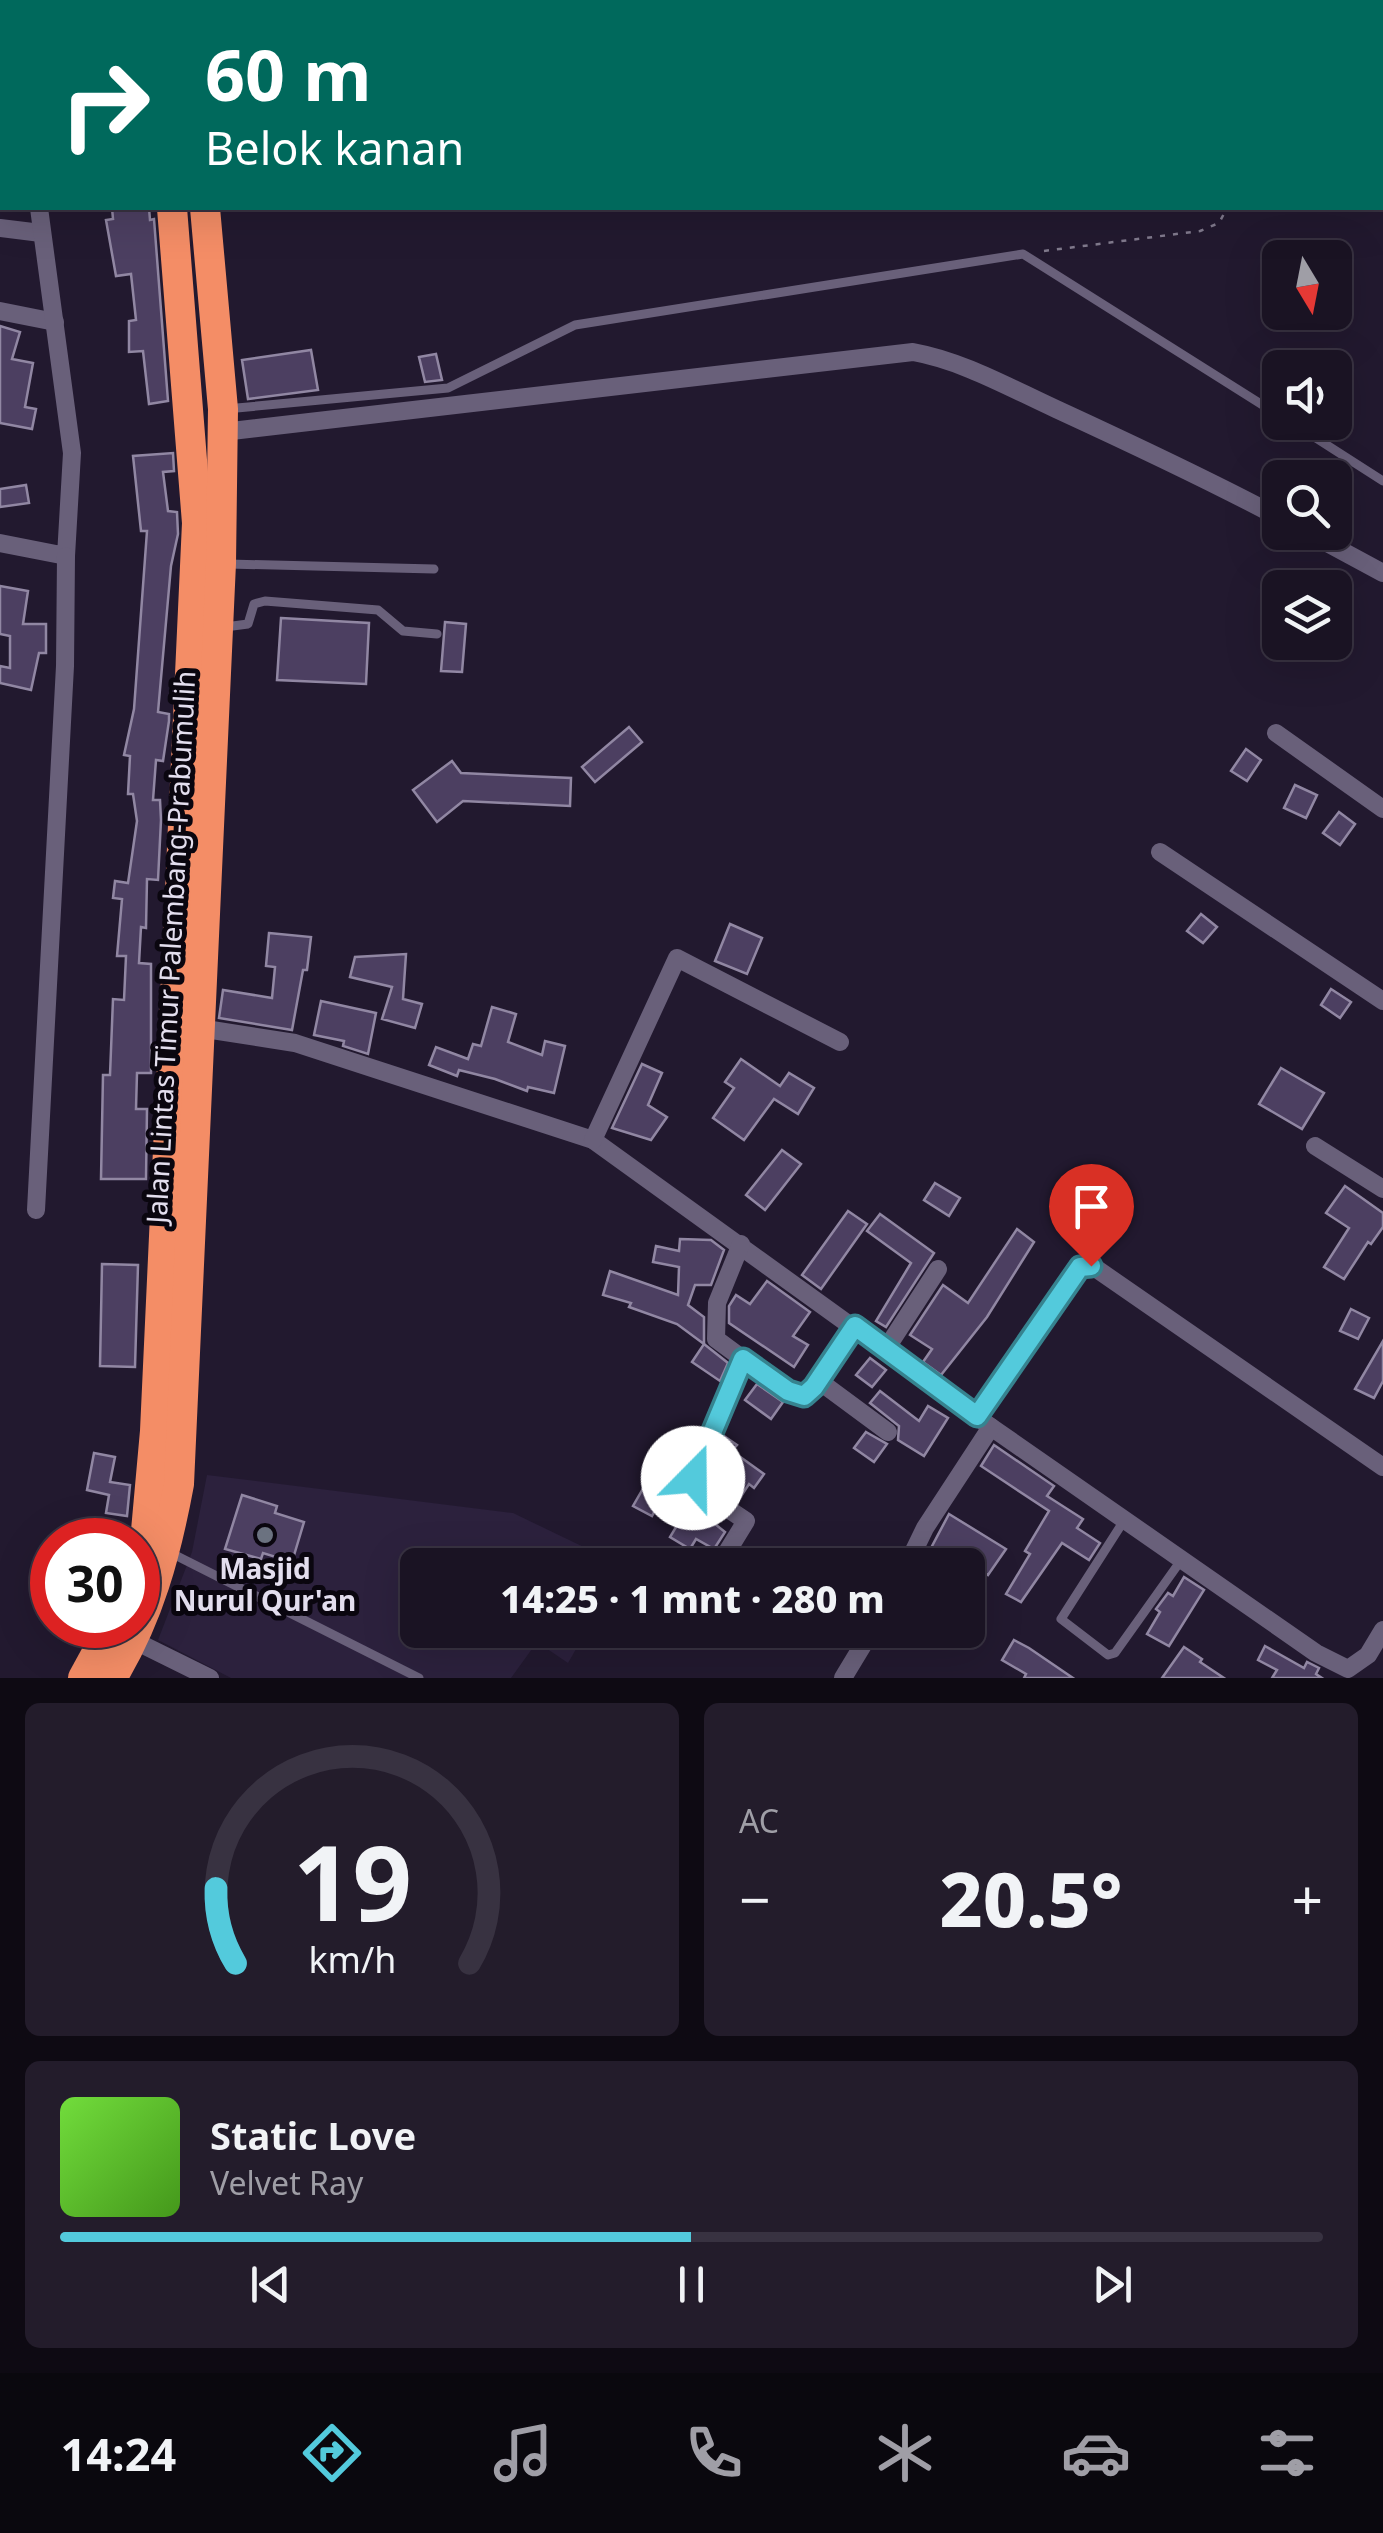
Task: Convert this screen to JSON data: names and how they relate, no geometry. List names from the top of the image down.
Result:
{
  "streets": {
    "highway": ["Jalan Lintas Timur Palembang-Prabumulih"]
  },
  "places": ["Masjid Nurul Qur'an"],
  "north": "bottom",
  "page": {
    "turn": ["60 m", "Belok kanan"],
    "limit": "30",
    "trip": "14:25 · 1 mnt · 280 m",
    "tile": "AC",
    "heat": ["−", "20.5°", "+"],
    "song": ["Static Love", "Velvet Ray"],
    "tabs": "14:24",
    "gauge": ["19", "km/h"]
  }
}
